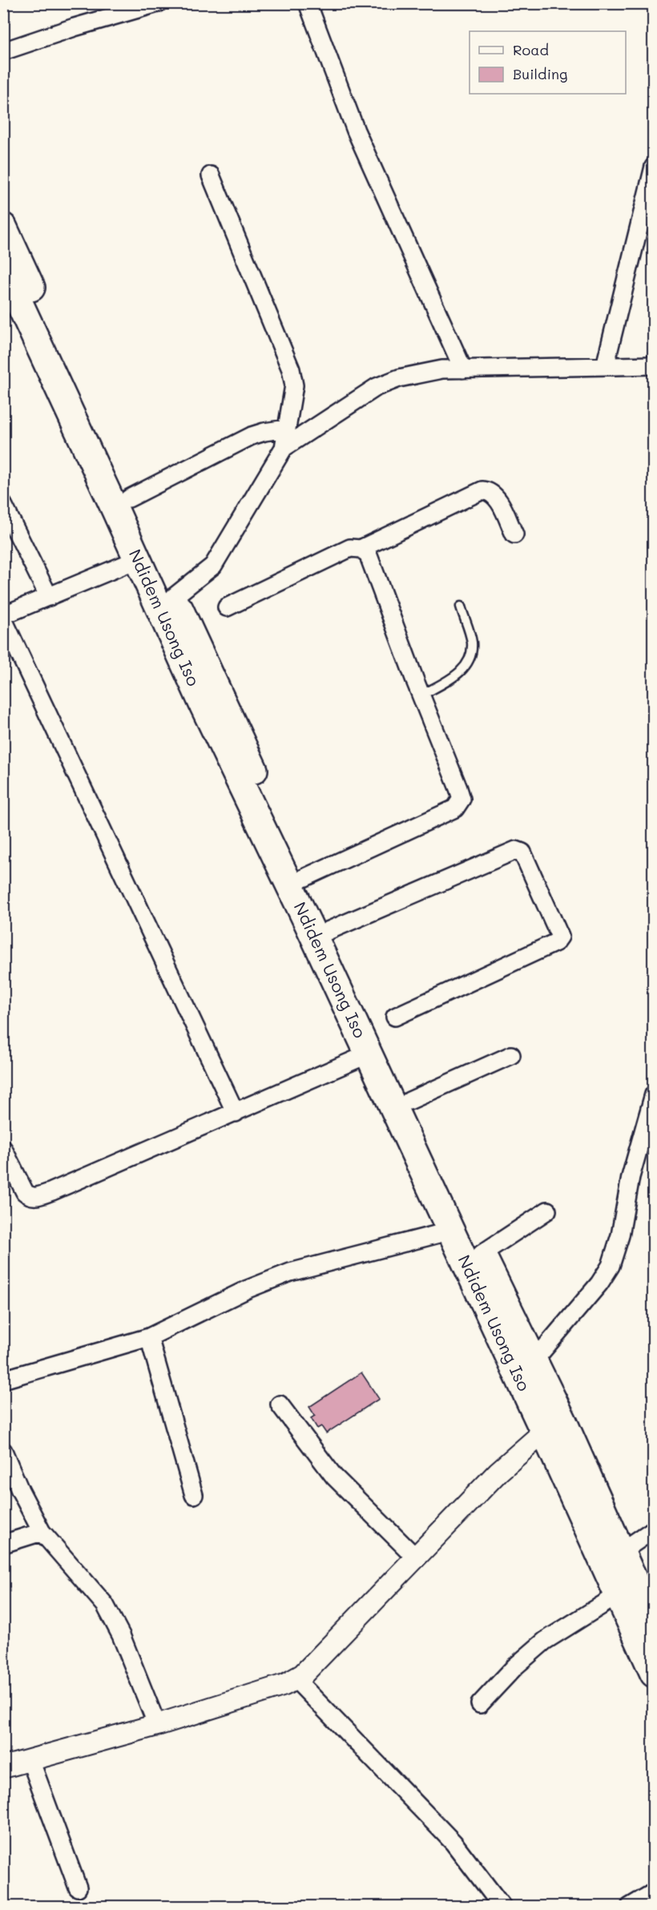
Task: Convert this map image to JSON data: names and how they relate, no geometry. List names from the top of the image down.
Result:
{
  "streets": {
    "highway": ["Ndidem Usong Iso"]
  },
  "legend": ["Road", "Building"]
}
